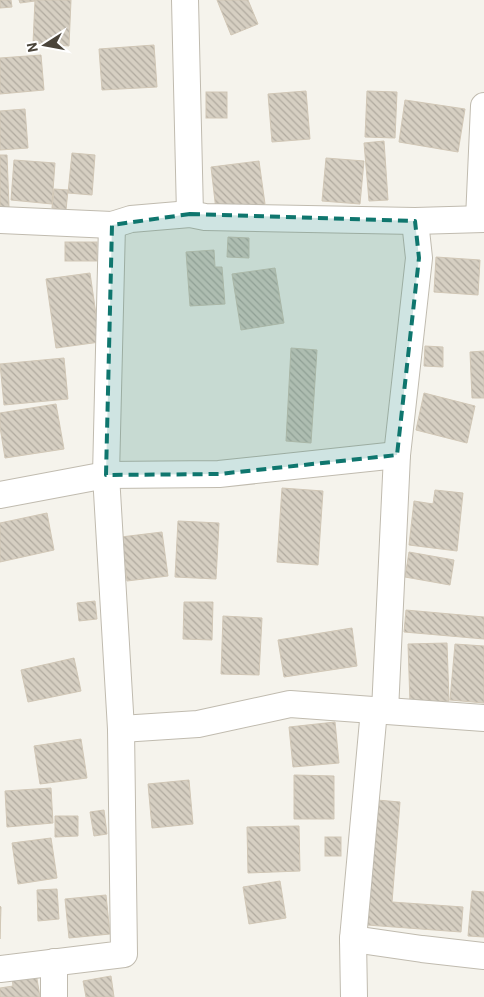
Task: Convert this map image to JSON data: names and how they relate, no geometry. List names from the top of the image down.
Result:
{
  "north": "left"
}
